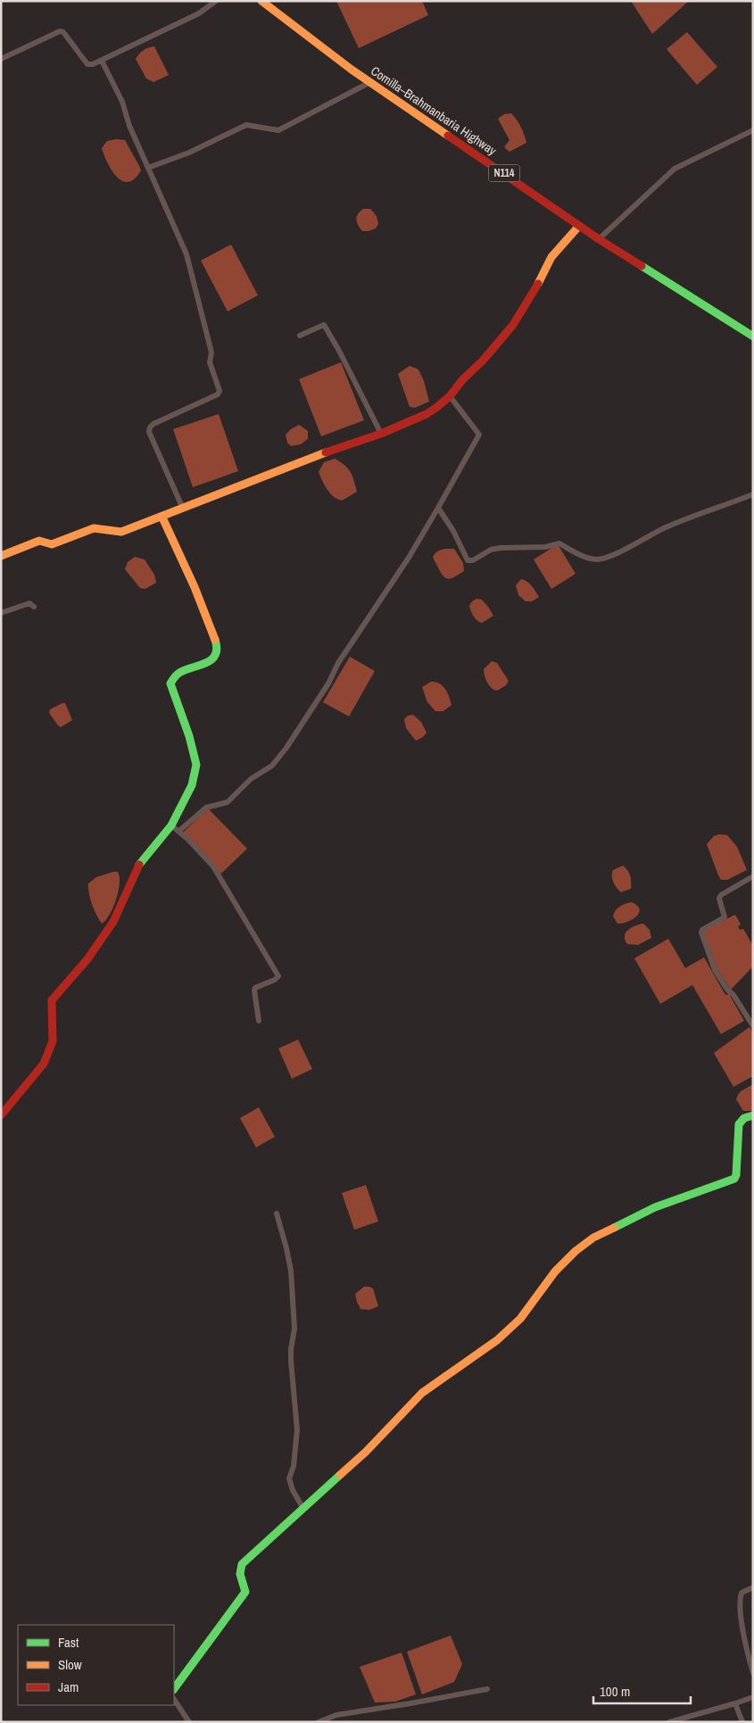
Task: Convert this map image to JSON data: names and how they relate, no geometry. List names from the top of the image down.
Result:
{
  "streets": {
    "main road": ["Comilla–Brahmanbaria Highway", "N114"]
  },
  "legend": ["Fast", "Slow", "Jam"],
  "scale_bar": "100 m"
}
